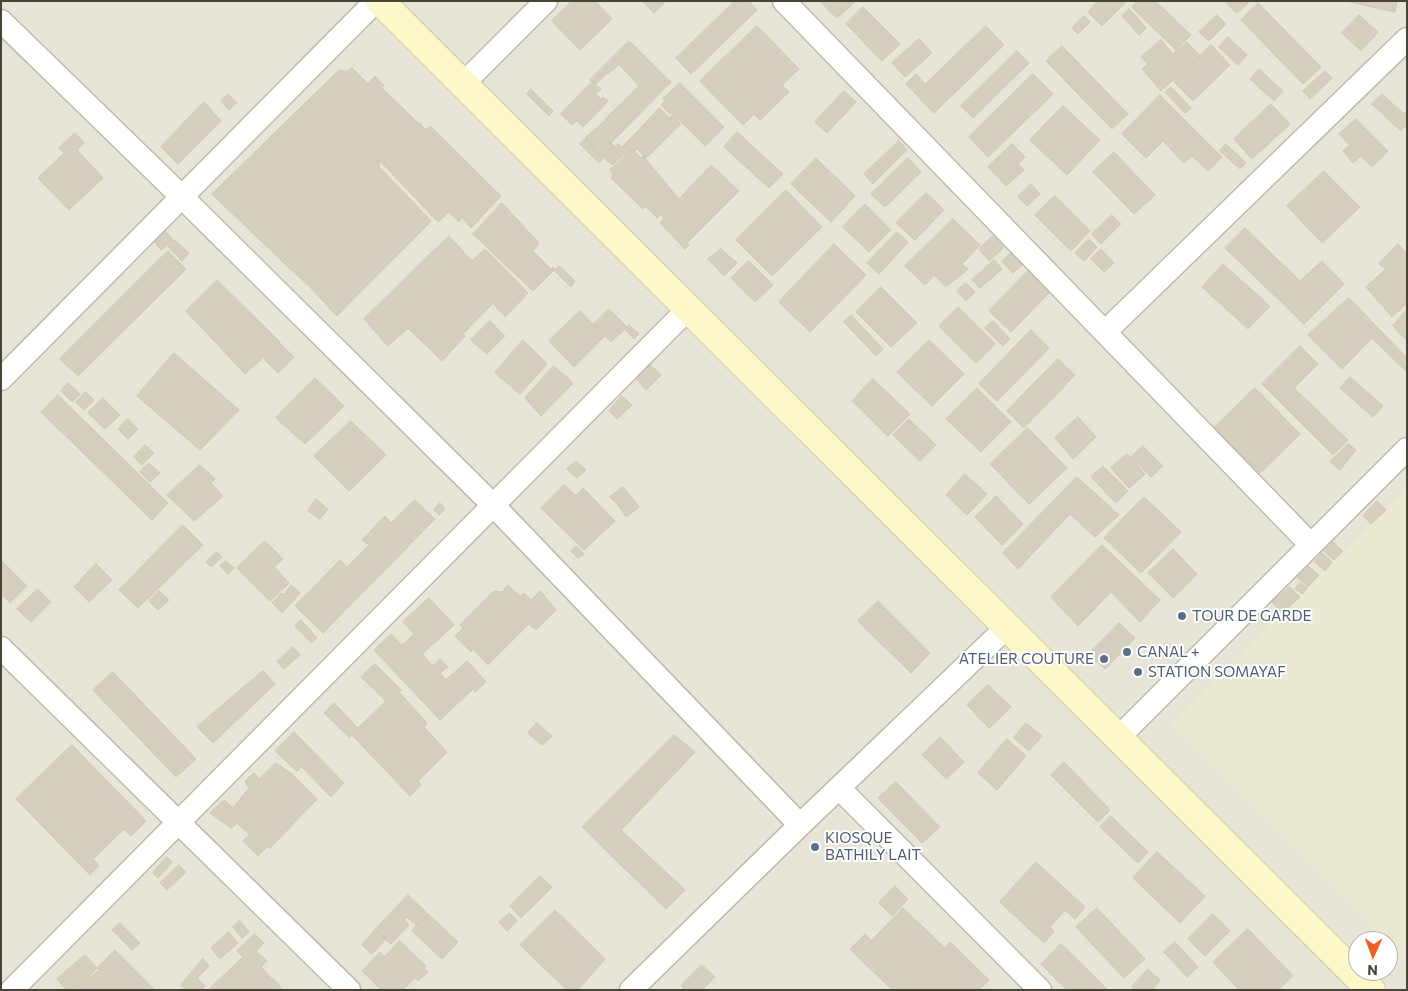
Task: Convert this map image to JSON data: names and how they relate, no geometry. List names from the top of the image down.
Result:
{
  "places": [
    "TOUR DE GARDE",
    "CANAL +",
    "ATELIER COUTURE",
    "STATION SOMAYAF",
    "KIOSQUE BATHILY LAIT"
  ],
  "north": "bottom"
}
